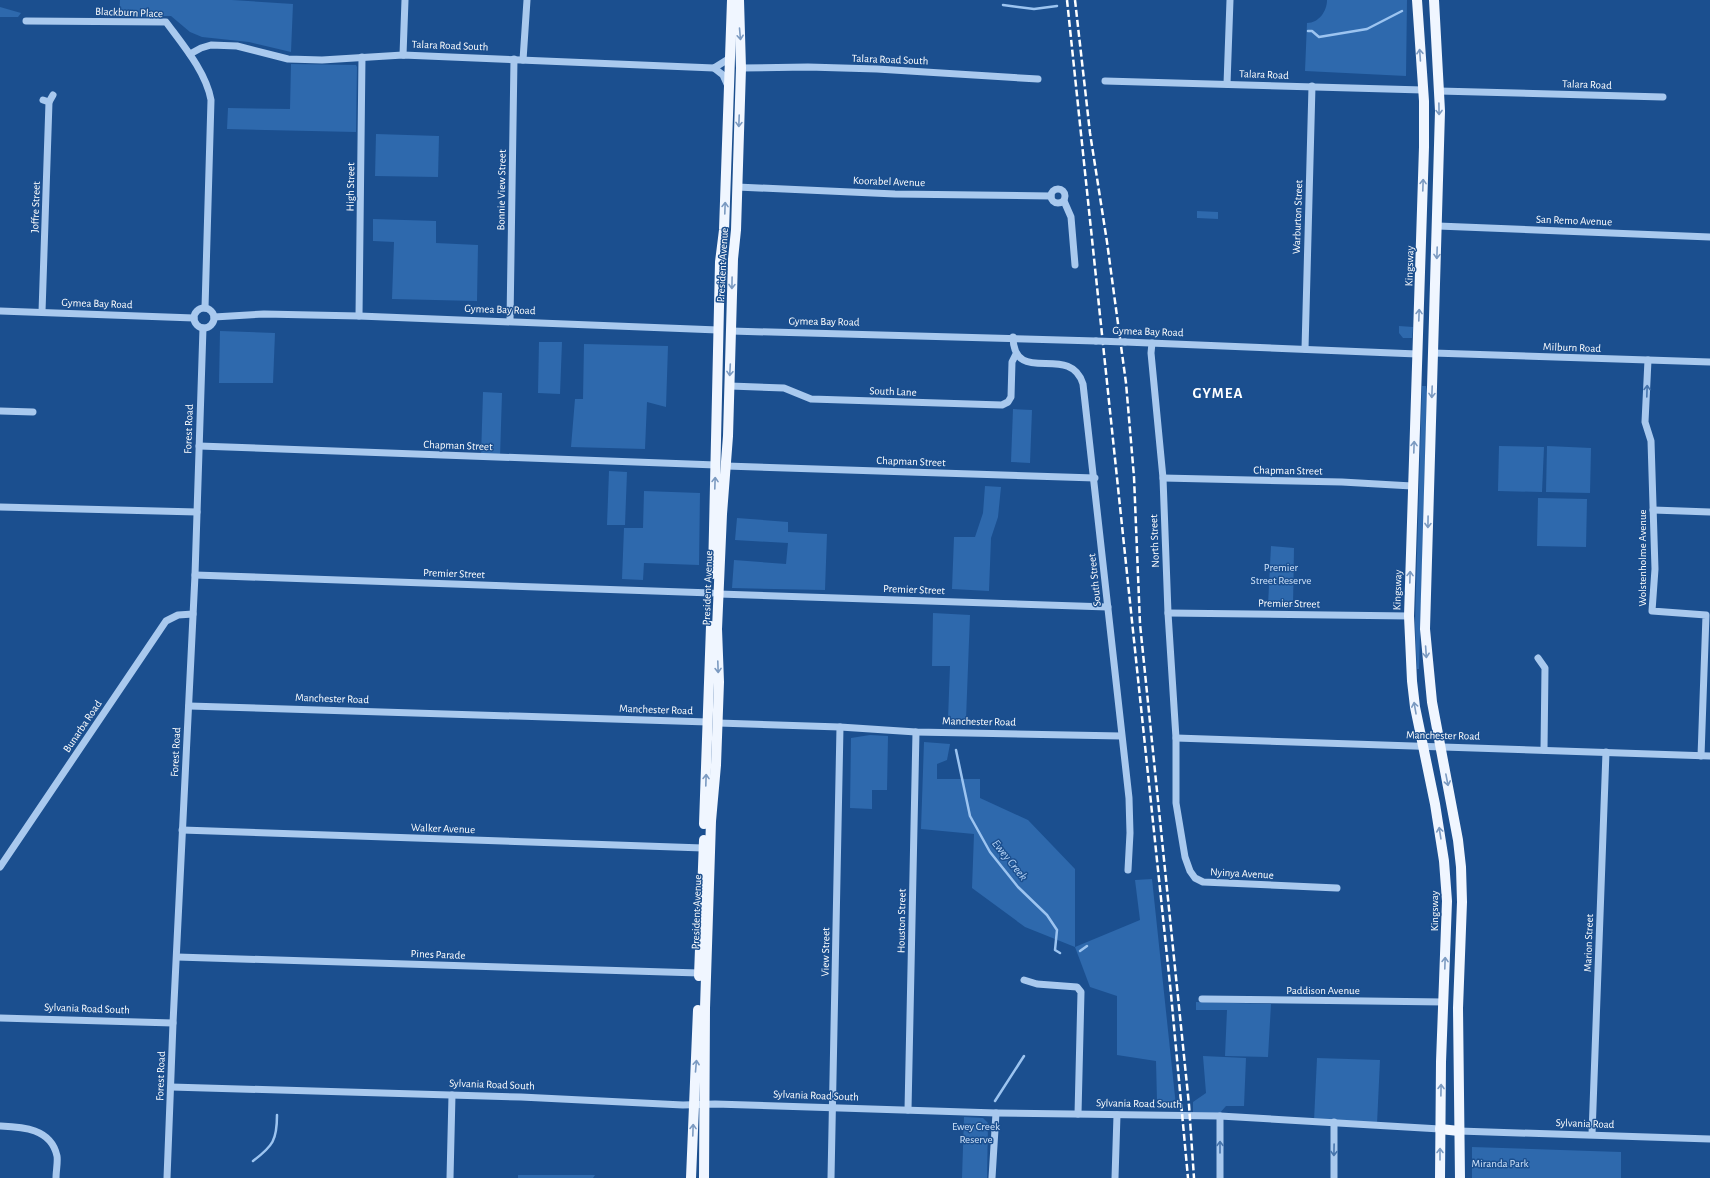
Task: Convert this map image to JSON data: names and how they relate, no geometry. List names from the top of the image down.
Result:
{
  "streets": {
    "main road": [
      "Koorabel Avenue",
      "President Avenue",
      "Kingsway",
      "Gymea Bay Road",
      "Sylvania Road South"
    ],
    "street": [
      "Blackburn Place",
      "Talara Road South",
      "Talara Road",
      "High Street",
      "Bonnie View Street",
      "Joffre Street",
      "Warburton Street",
      "San Remo Avenue",
      "Milburn Road",
      "South Lane",
      "Forest Road",
      "Chapman Street",
      "North Street",
      "Wolstenholme Avenue",
      "Premier Street",
      "South Street",
      "Manchester Road",
      "Bunarba Road",
      "Walker Avenue",
      "Nyinya Avenue",
      "Houston Street",
      "Marion Street",
      "View Street",
      "Pines Parade",
      "Paddison Avenue",
      "Sylvania Road"
    ]
  },
  "crossings": [
    ["Blackburn Place", "Talara Road South"],
    ["Blackburn Place", "Gymea Bay Road"],
    ["Blackburn Place", "Forest Road"],
    ["Talara Road South", "High Street"],
    ["Talara Road South", "Bonnie View Street"],
    ["Talara Road South", "President Avenue"],
    ["Talara Road", "Warburton Street"],
    ["Talara Road", "Kingsway"],
    ["Koorabel Avenue", "President Avenue"],
    ["High Street", "Gymea Bay Road"],
    ["Bonnie View Street", "Gymea Bay Road"],
    ["Joffre Street", "Gymea Bay Road"],
    ["Warburton Street", "Gymea Bay Road"],
    ["President Avenue", "Gymea Bay Road"],
    ["President Avenue", "South Lane"],
    ["President Avenue", "Chapman Street"],
    ["President Avenue", "Premier Street"],
    ["President Avenue", "Manchester Road"],
    ["President Avenue", "Walker Avenue"],
    ["President Avenue", "Pines Parade"],
    ["President Avenue", "Sylvania Road South"],
    ["Kingsway", "Gymea Bay Road"],
    ["Kingsway", "Chapman Street"],
    ["Kingsway", "Premier Street"],
    ["Kingsway", "Manchester Road"],
    ["Kingsway", "Paddison Avenue"],
    ["Kingsway", "Sylvania Road South"],
    ["Gymea Bay Road", "Milburn Road"],
    ["Gymea Bay Road", "Forest Road"],
    ["Gymea Bay Road", "North Street"],
    ["Milburn Road", "Wolstenholme Avenue"],
    ["South Lane", "South Street"],
    ["Forest Road", "Chapman Street"],
    ["Forest Road", "Premier Street"],
    ["Forest Road", "Manchester Road"],
    ["Forest Road", "Bunarba Road"],
    ["Forest Road", "Walker Avenue"],
    ["Forest Road", "Pines Parade"],
    ["Forest Road", "Sylvania Road South"],
    ["Chapman Street", "North Street"],
    ["Chapman Street", "South Street"],
    ["North Street", "Premier Street"],
    ["North Street", "Manchester Road"],
    ["North Street", "Nyinya Avenue"],
    ["Wolstenholme Avenue", "Manchester Road"],
    ["Premier Street", "South Street"],
    ["South Street", "Manchester Road"],
    ["Manchester Road", "Nyinya Avenue"],
    ["Manchester Road", "Houston Street"],
    ["Manchester Road", "Marion Street"],
    ["Manchester Road", "View Street"],
    ["Houston Street", "Sylvania Road South"],
    ["Marion Street", "Sylvania Road"],
    ["View Street", "Sylvania Road South"],
    ["Sylvania Road South", "Sylvania Road"]
  ],
  "districts": ["GYMEA"],
  "water": ["Ewey Creek"],
  "parks": ["Premier Street Reserve", "Ewey Creek Reserve", "Miranda Park"]
}
